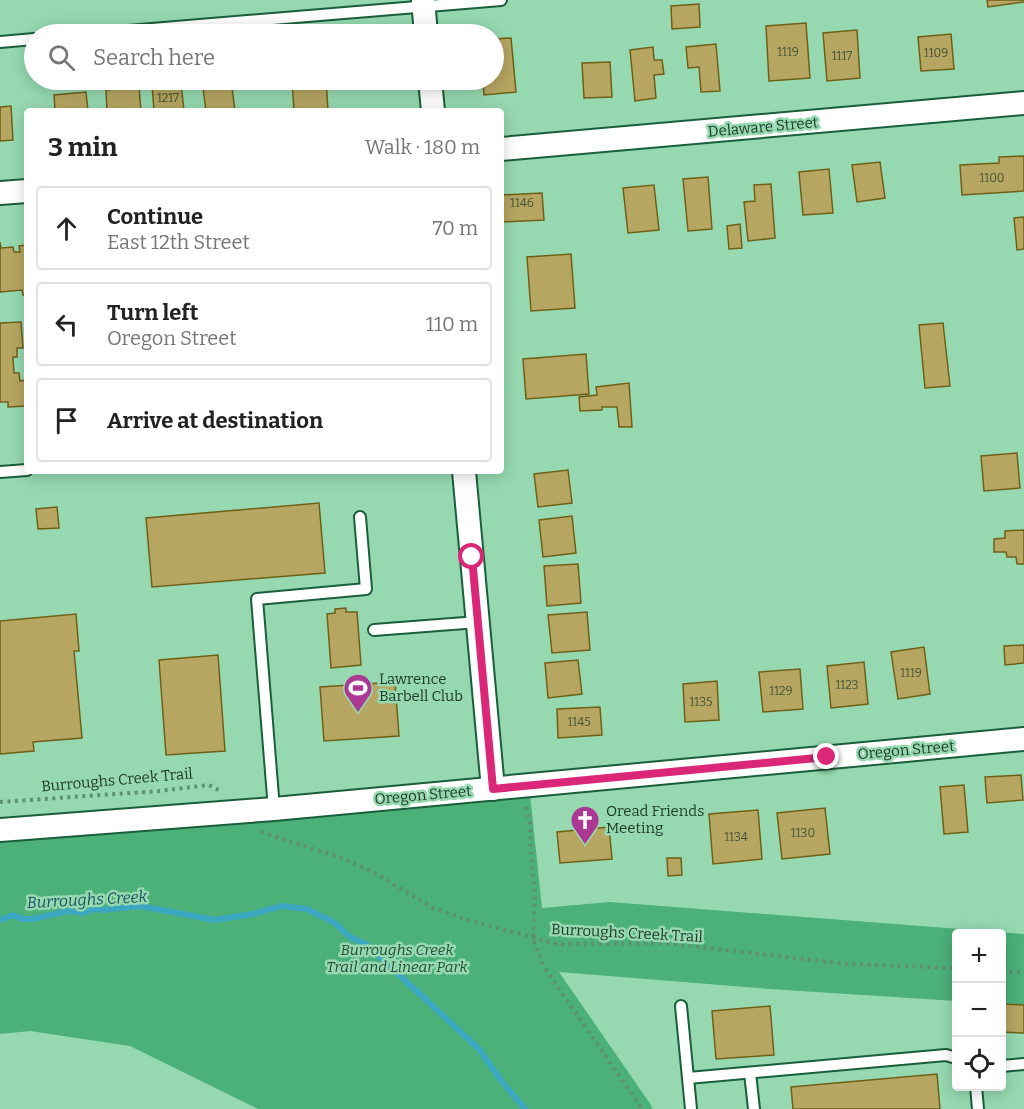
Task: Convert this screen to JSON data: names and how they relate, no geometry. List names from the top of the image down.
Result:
{
  "streets": {
    "street": ["Delaware Street", "Oregon Street"],
    "path": ["Burroughs Creek Trail"]
  },
  "water": ["Burroughs Creek"],
  "parks": ["Burroughs Creek Trail and Linear Park"],
  "places": {
    "sports": ["Lawrence Barbell Club"],
    "church": ["Oread Friends Meeting"]
  },
  "house_numbers": [
    "1119",
    "1109",
    "1117",
    "1217",
    "1100",
    "1146",
    "1119",
    "1123",
    "1129",
    "1135",
    "1145",
    "1130",
    "1134"
  ],
  "page": {
    "search": "Search here",
    "heading": ["3 min", "Walk · 180 m"],
    "list": [
      ["Continue", "East 12th Street", "70 m"],
      ["Turn left", "Oregon Street", "110 m"],
      "Arrive at destination"
    ],
    "map_buttons": ["+", "−"]
  }
}
